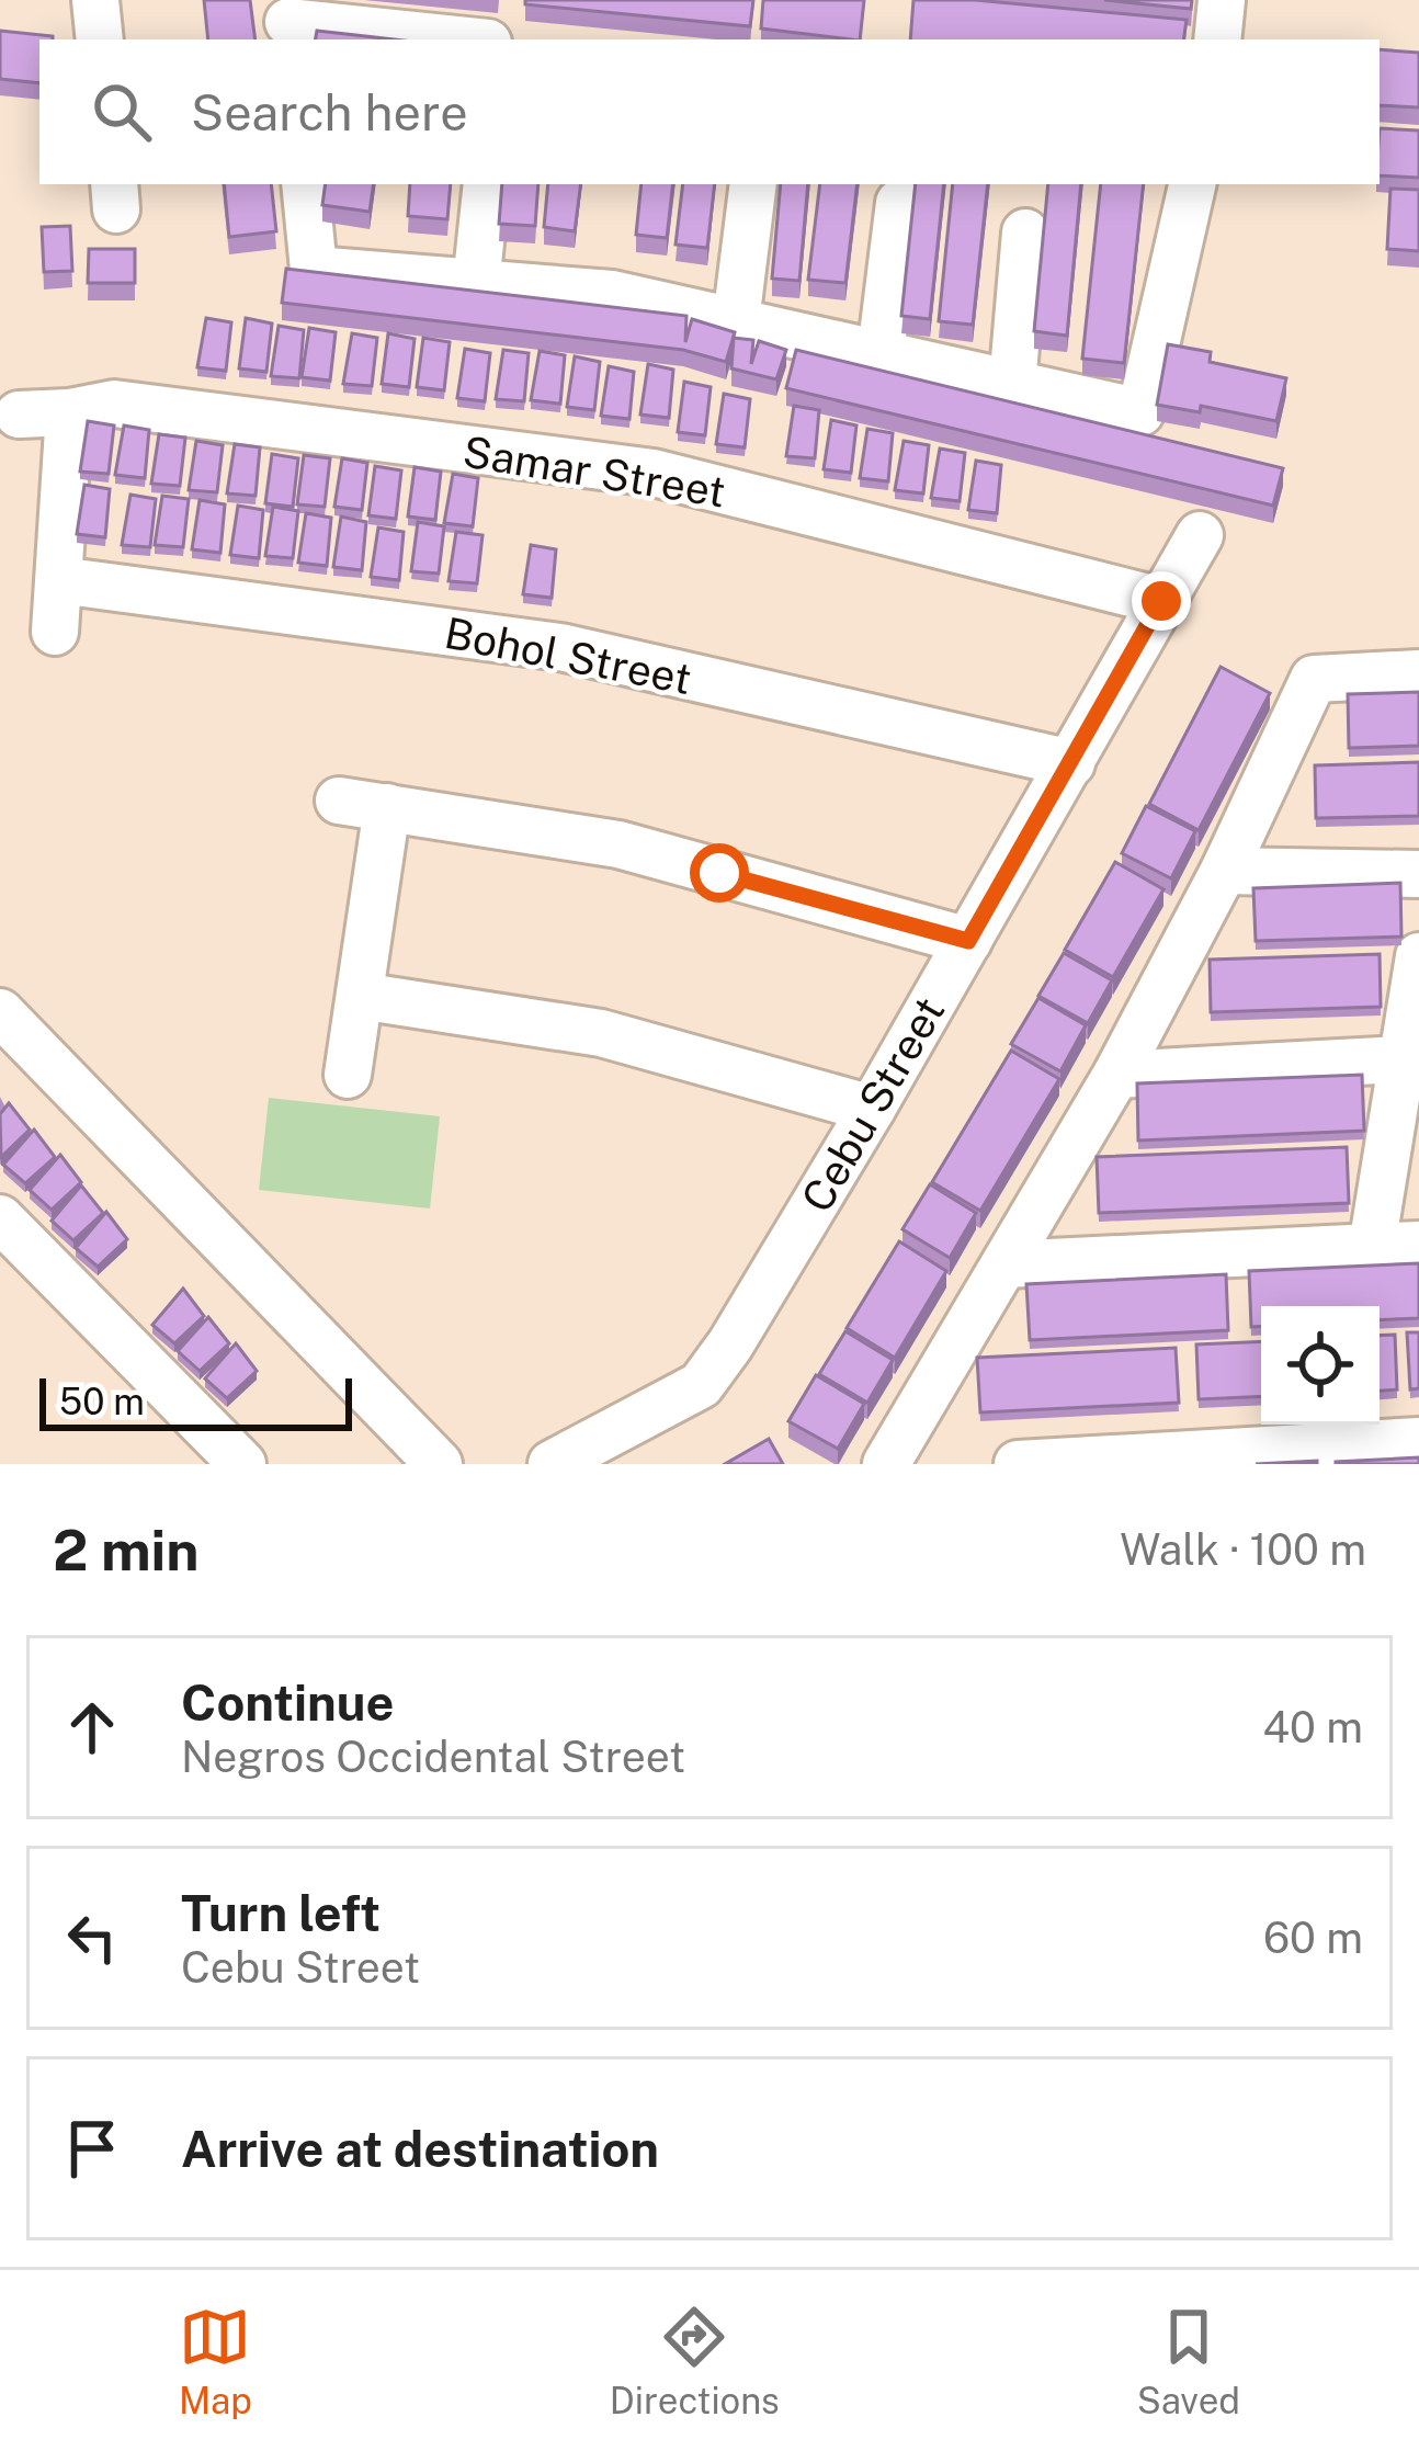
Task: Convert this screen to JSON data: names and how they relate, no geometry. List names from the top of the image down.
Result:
{
  "streets": {
    "street": ["Samar Street", "Bohol Street", "Cebu Street"]
  },
  "crossings": [
    ["Samar Street", "Cebu Street"],
    ["Bohol Street", "Cebu Street"]
  ],
  "scale_bar": "50 m",
  "page": {
    "search": "Search here",
    "scale": "50 m",
    "heading": ["2 min", "Walk · 100 m"],
    "list": [
      ["Continue", "Negros Occidental Street", "40 m"],
      ["Turn left", "Cebu Street", "60 m"],
      "Arrive at destination"
    ],
    "nav": ["Map", "Directions", "Saved"]
  }
}
